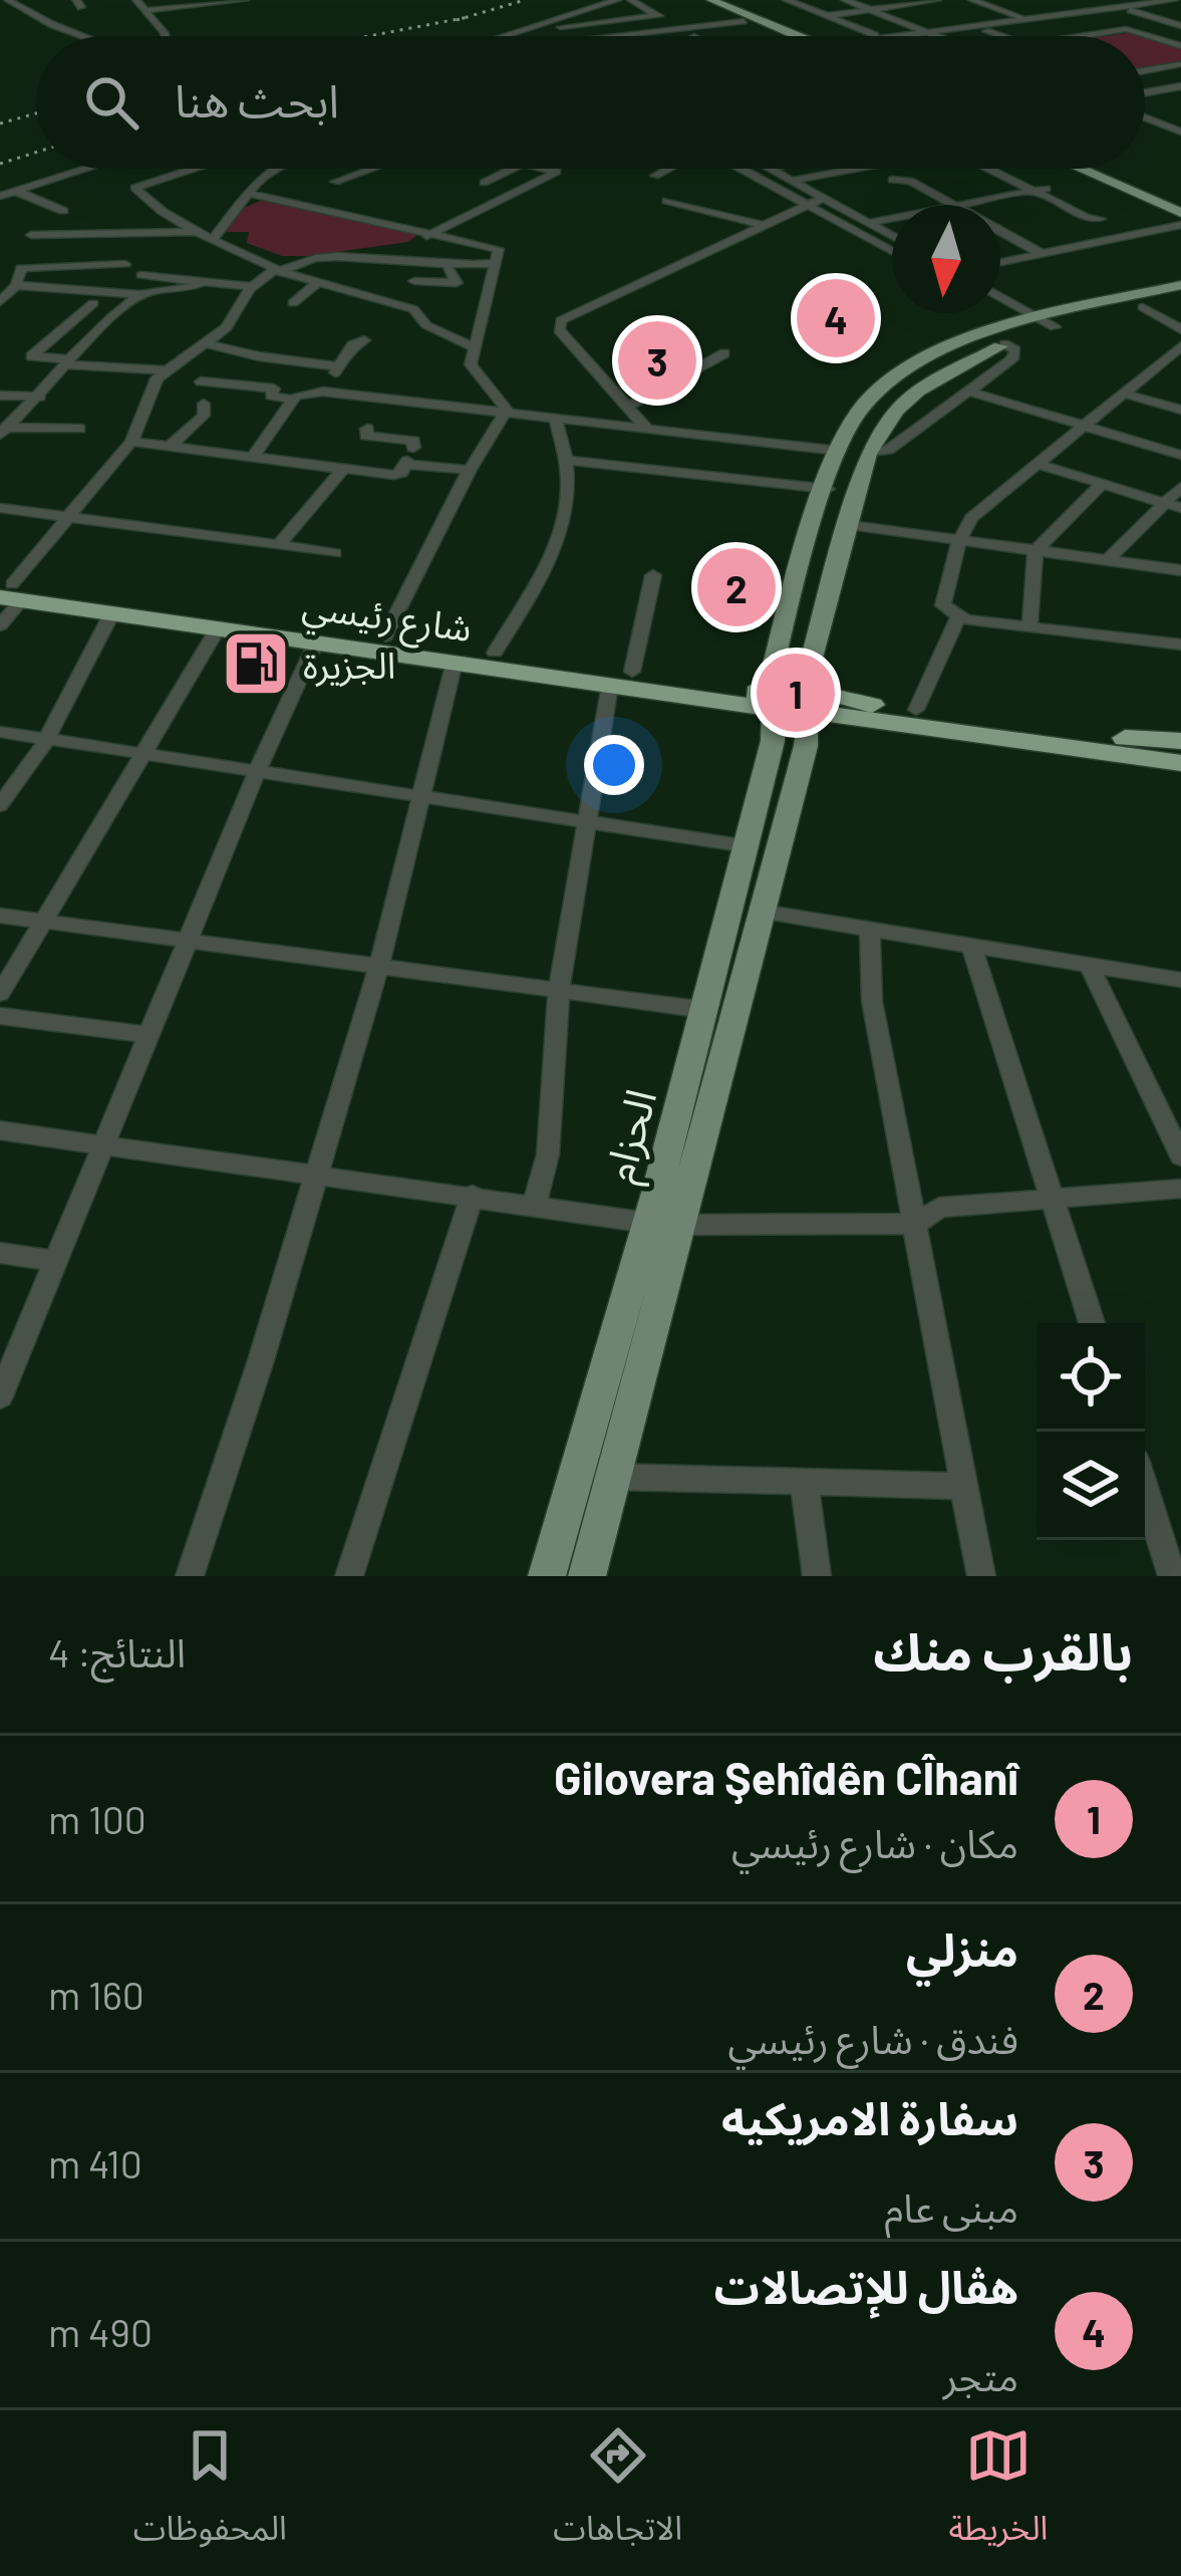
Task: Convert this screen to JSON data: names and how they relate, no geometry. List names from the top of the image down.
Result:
{
  "streets": {
    "highway": ["شارع رئيسي"],
    "main road": ["الحزام"]
  },
  "crossings": [
    ["شارع رئيسي", "الحزام"]
  ],
  "places": {
    "fuel station": ["الجزيرة"]
  },
  "north": "bottom",
  "page": {
    "search": "ابحث هنا",
    "pins": [
      "4",
      "3",
      "2",
      "1"
    ],
    "heading": ["بالقرب منك", "النتائج: 4"],
    "list": [
      {
        "mark": "1",
        "name": "Gilovera Şehîdên CÎhanî",
        "note": "مكان · شارع رئيسي",
        "value": "100 m"
      },
      {
        "mark": "2",
        "name": "منزلي",
        "note": "فندق · شارع رئيسي",
        "value": "160 m"
      },
      {
        "mark": "3",
        "name": "سفارة الامريكيه",
        "note": "مبنى عام",
        "value": "410 m"
      },
      {
        "mark": "4",
        "name": "هڤال للإتصالات",
        "note": "متجر",
        "value": "490 m"
      }
    ],
    "nav": ["الخريطة", "الاتجاهات", "المحفوظات"]
  }
}
